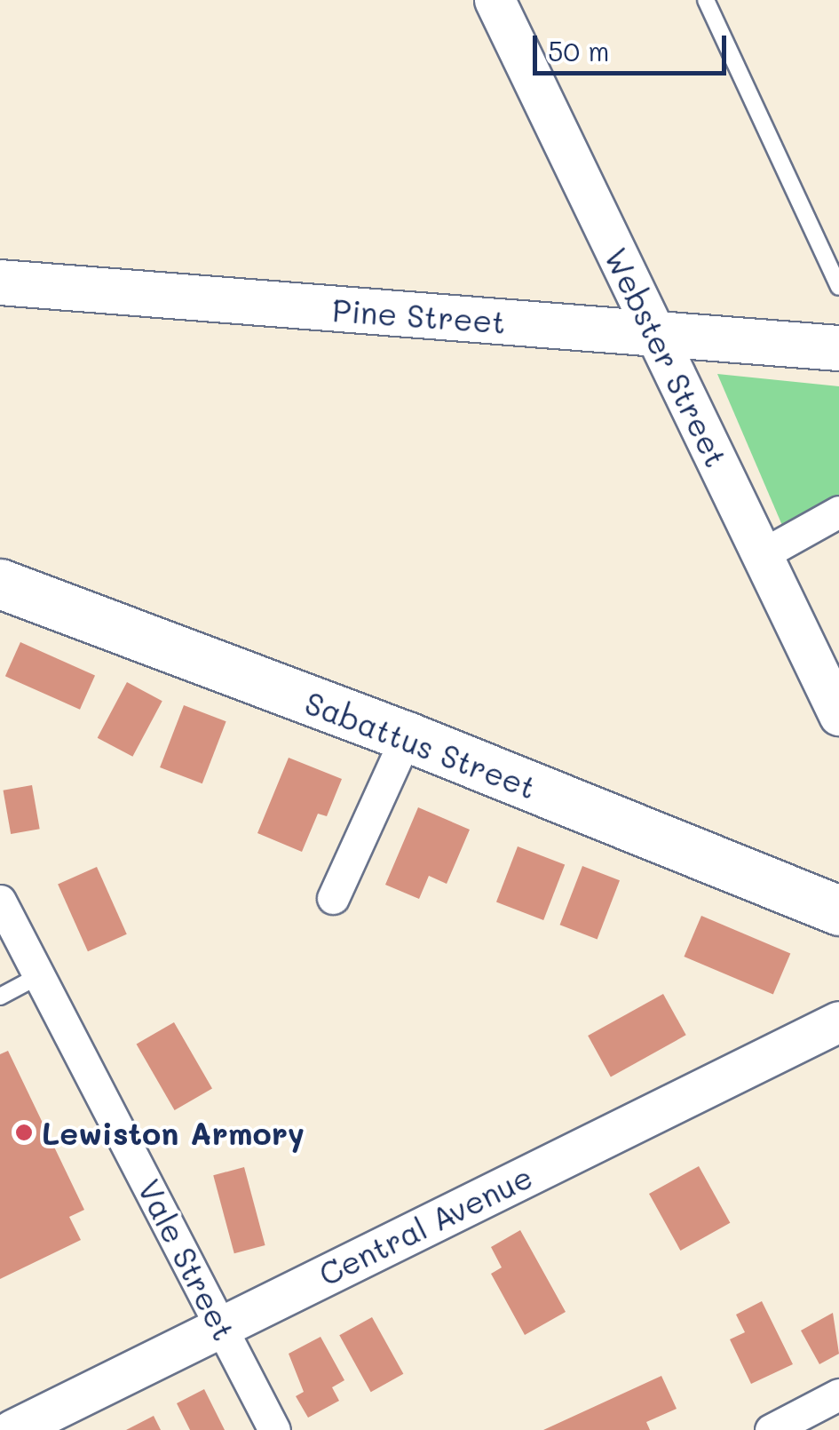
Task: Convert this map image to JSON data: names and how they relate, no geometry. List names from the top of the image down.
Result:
{
  "streets": {
    "main road": ["Pine Street", "Sabattus Street"],
    "street": ["Webster Street", "Central Avenue", "Vale Street"]
  },
  "crossings": [
    ["Pine Street", "Webster Street"],
    ["Central Avenue", "Vale Street"]
  ],
  "places": ["Lewiston Armory"],
  "scale_bar": "50 m"
}
